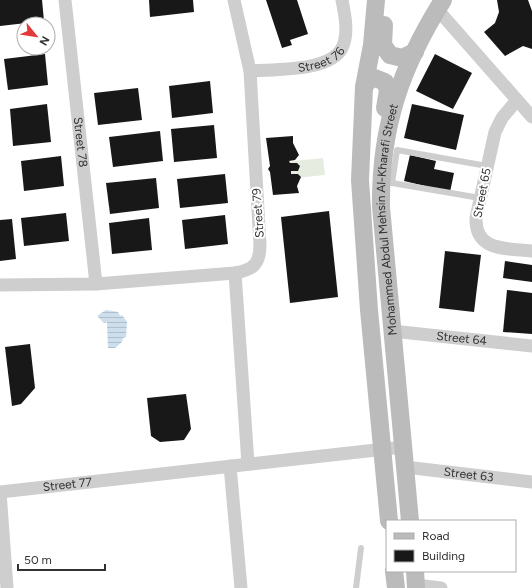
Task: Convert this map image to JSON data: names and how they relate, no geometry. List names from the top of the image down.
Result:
{
  "streets": {
    "main road": ["Mohammed Abdul Mehsin Al-Kharafi Street"],
    "street": [
      "Street 76",
      "Street 78",
      "Street 65",
      "Street 79",
      "Street 64",
      "Street 63",
      "Street 77"
    ]
  },
  "crossings": [
    ["Street 76", "Street 79"],
    ["Street 78", "Street 79"],
    ["Mohammed Abdul Mehsin Al-Kharafi Street", "Street 64"],
    ["Mohammed Abdul Mehsin Al-Kharafi Street", "Street 63"],
    ["Mohammed Abdul Mehsin Al-Kharafi Street", "Street 77"]
  ],
  "legend": ["Road", "Building"],
  "scale_bar": "50 m",
  "north": "bottom right"
}
